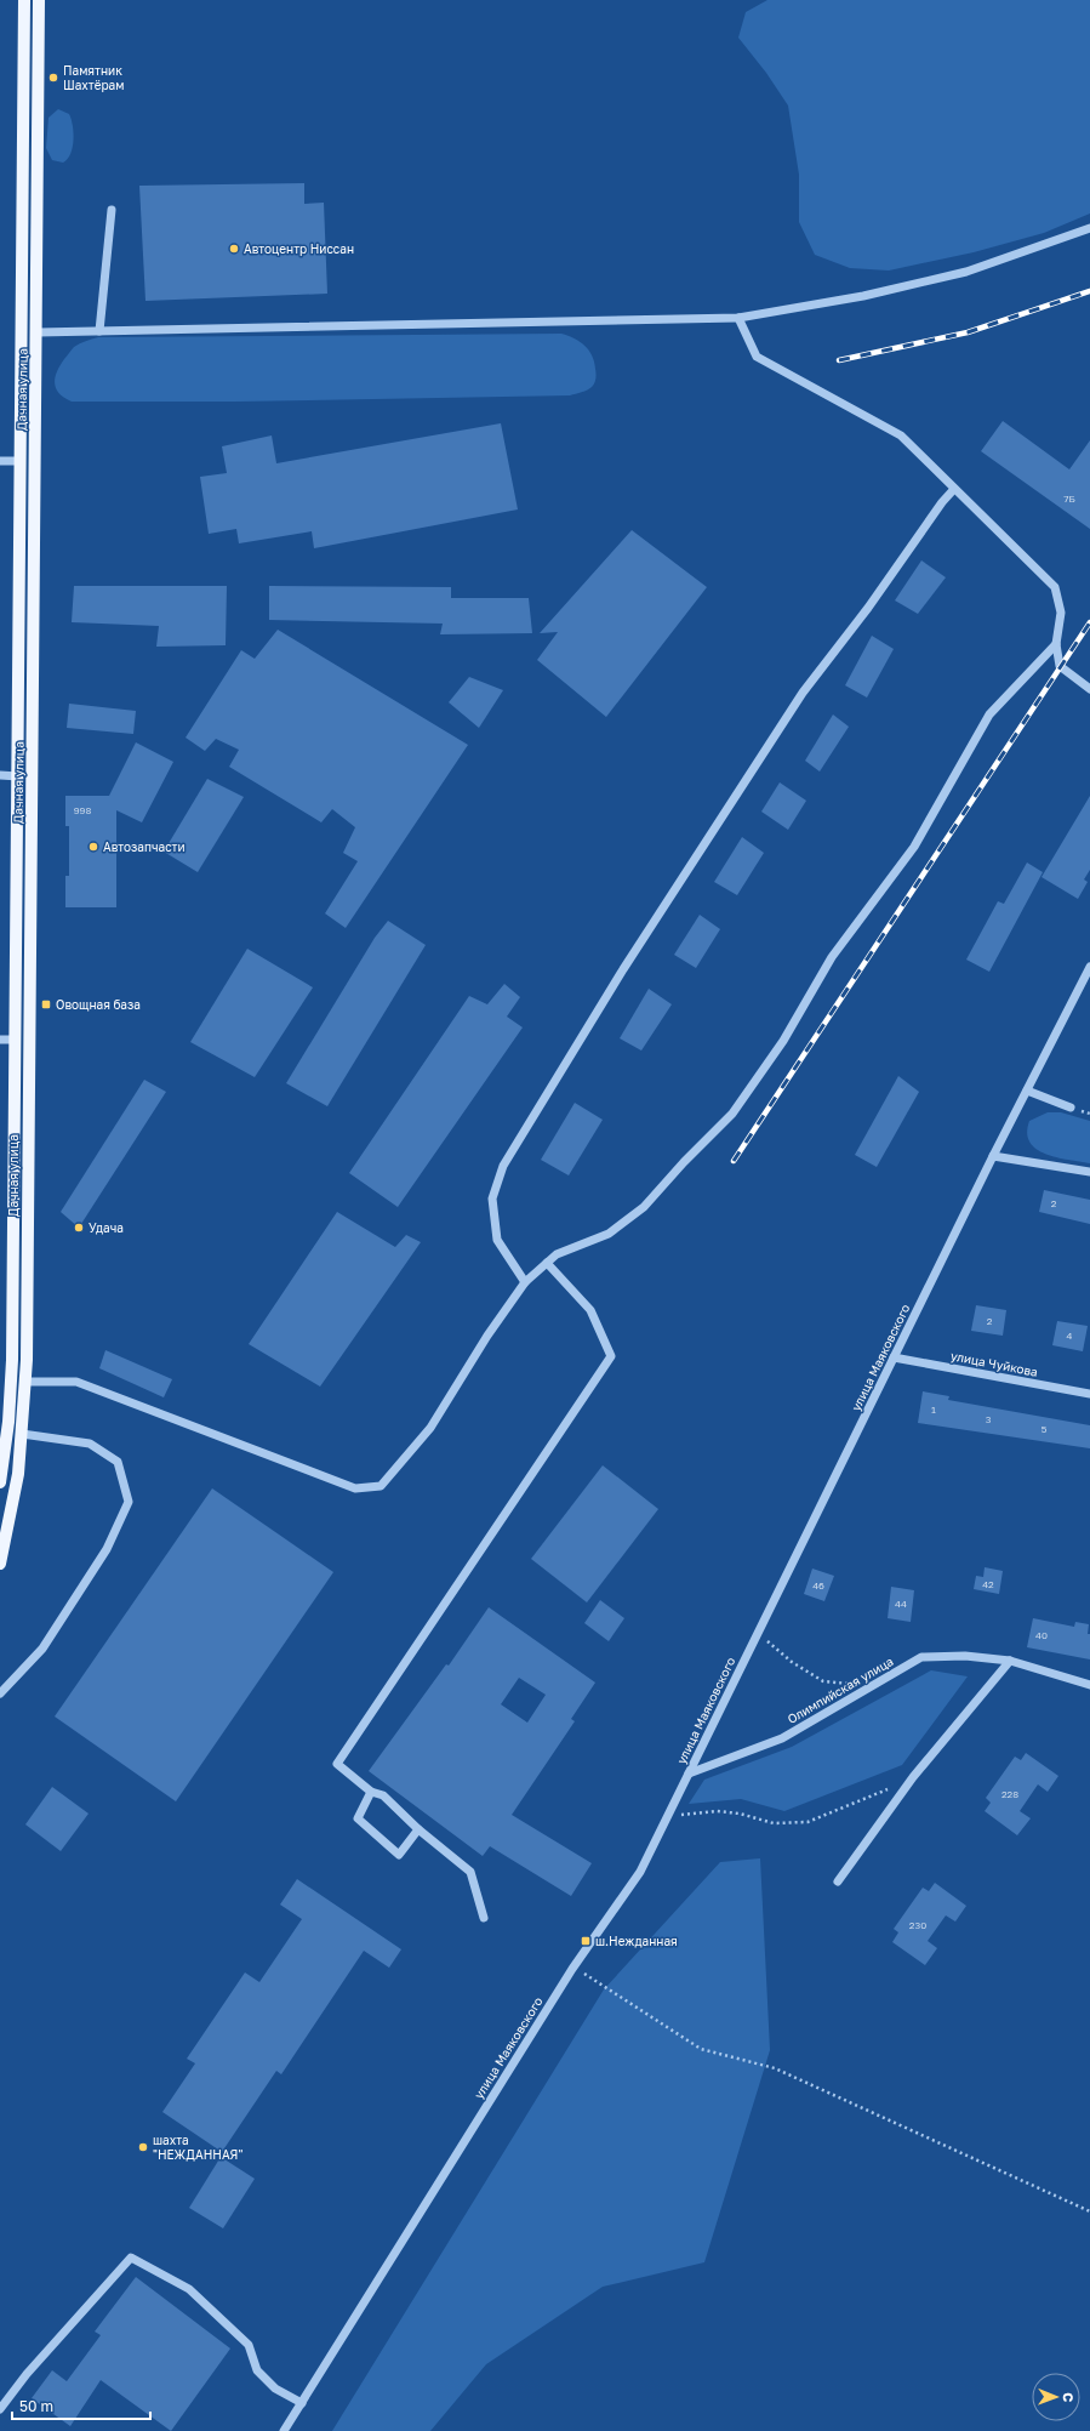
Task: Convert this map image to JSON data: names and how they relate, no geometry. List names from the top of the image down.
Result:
{
  "streets": {
    "main road": ["Дачная улица"],
    "street": ["улица Маяковского", "улица Чуйкова", "Олимпийская улица"]
  },
  "crossings": [
    ["улица Маяковского", "улица Чуйкова"],
    ["улица Маяковского", "Олимпийская улица"]
  ],
  "places": {
    "other": [
      "Памятник Шахтёрам",
      "Автоцентр Ниссан",
      "Автозапчасти",
      "Удача",
      "шахта \"НЕЖДАННАЯ\""
    ],
    "transit": ["Овощная база", "ш.Нежданная"]
  },
  "house_numbers": [
    "7Б",
    "998",
    "2",
    "2",
    "4",
    "1",
    "3",
    "5",
    "42",
    "46",
    "44",
    "40",
    "228",
    "230"
  ],
  "scale_bar": "50 m",
  "north": "right"
}
